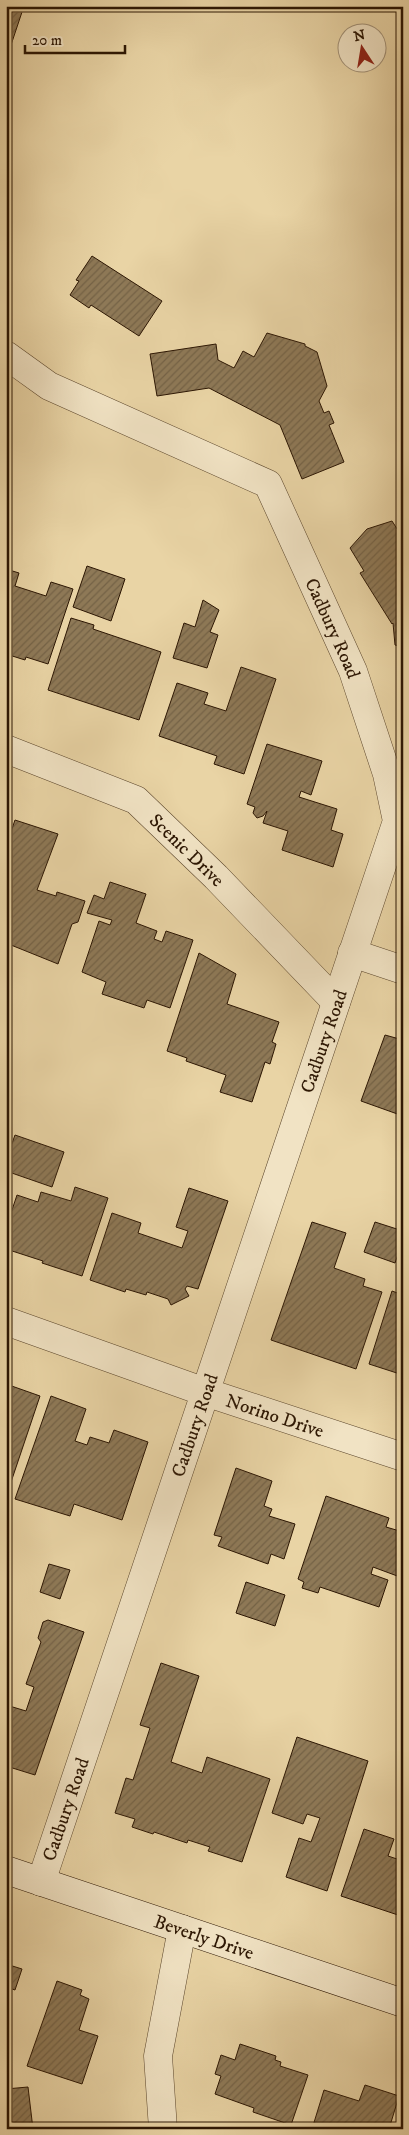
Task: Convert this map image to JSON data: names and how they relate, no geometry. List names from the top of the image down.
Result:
{
  "streets": {
    "street": [
      "Cadbury Road",
      "Scenic Drive",
      "Norino Drive",
      "Beverly Drive"
    ]
  },
  "crossings": [
    ["Cadbury Road", "Scenic Drive"],
    ["Cadbury Road", "Norino Drive"],
    ["Cadbury Road", "Beverly Drive"]
  ],
  "scale_bar": "20 m",
  "north": "top"
}
